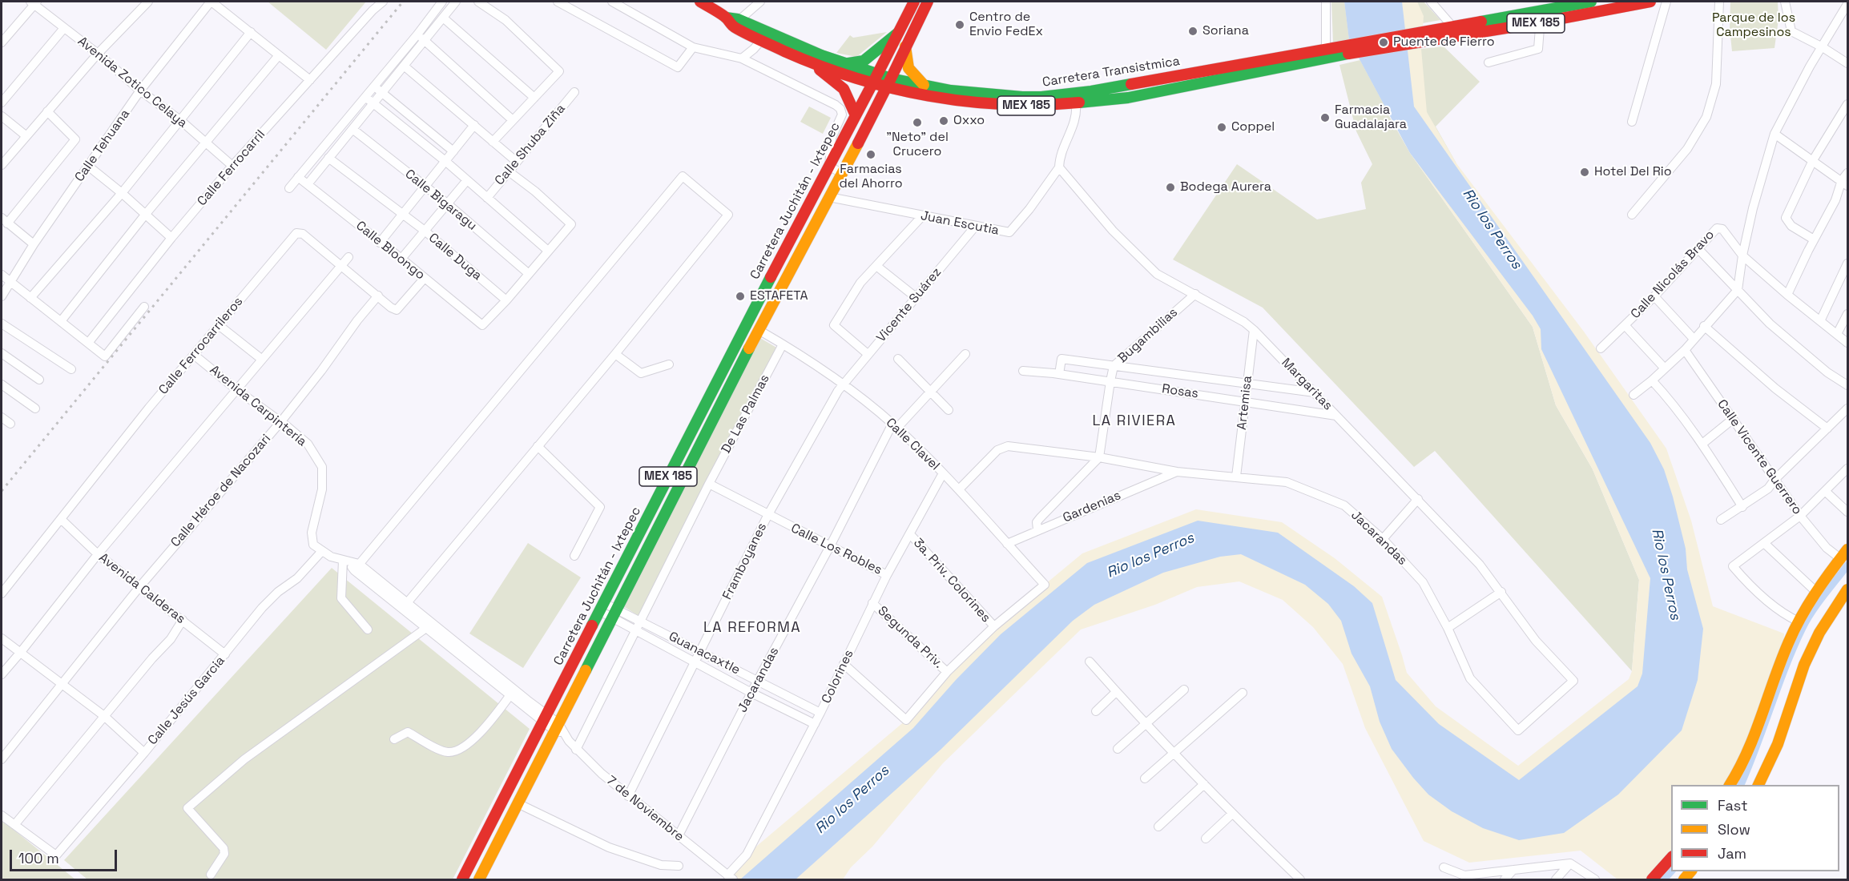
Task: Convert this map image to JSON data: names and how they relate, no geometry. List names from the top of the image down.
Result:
{
  "streets": {
    "main road": ["MEX 185", "Carretera Transistmica", "Carretera Juchitán - Ixtepec"],
    "street": [
      "Avenida Zotico Celaya",
      "Calle Shuba Ziña",
      "Calle Tehuana",
      "Calle Ferrocarril",
      "Calle Bigaragu",
      "Juan Escutia",
      "Calle Bloongo",
      "Calle Duga",
      "Calle Nicolás Bravo",
      "Vicente Suárez",
      "Bugambilias",
      "Calle Ferrocarrileros",
      "Margaritas",
      "Rosas",
      "Artemisa",
      "Avenida Carpintería",
      "De Las Palmas",
      "Calle Clavel",
      "Calle Vicente Guerrero",
      "Calle Héroe de Nacozari",
      "Gardenias",
      "Jacarandas",
      "Calle Los Robles",
      "Framboyanes",
      "3a. Priv. Colorines",
      "Avenida Calderas",
      "Segunda Priv.",
      "Guanacaxtle",
      "Colorines",
      "Calle Jesús Garcia",
      "7 de Noviembre"
    ]
  },
  "crossings": [
    ["MEX 185", "Carretera Transistmica"],
    ["Carretera Transistmica", "Carretera Juchitán - Ixtepec"],
    ["Avenida Zotico Celaya", "Calle Tehuana"],
    ["Avenida Zotico Celaya", "Calle Ferrocarril"],
    ["Carretera Juchitán - Ixtepec", "Juan Escutia"],
    ["Carretera Juchitán - Ixtepec", "Calle Clavel"],
    ["Carretera Juchitán - Ixtepec", "Guanacaxtle"],
    ["Carretera Juchitán - Ixtepec", "7 de Noviembre"],
    ["Juan Escutia", "Vicente Suárez"],
    ["Juan Escutia", "Margaritas"],
    ["Calle Bloongo", "Calle Duga"],
    ["Calle Bloongo", "Calle Ferrocarrileros"],
    ["Vicente Suárez", "Calle Clavel"],
    ["Vicente Suárez", "Framboyanes"],
    ["Bugambilias", "Margaritas"],
    ["Bugambilias", "Rosas"],
    ["Bugambilias", "Jacarandas"],
    ["Calle Ferrocarrileros", "Avenida Carpintería"],
    ["Calle Ferrocarrileros", "Calle Héroe de Nacozari"],
    ["Calle Ferrocarrileros", "Avenida Calderas"],
    ["Margaritas", "Rosas"],
    ["Margaritas", "Artemisa"],
    ["Margaritas", "Jacarandas"],
    ["Rosas", "Artemisa"],
    ["Artemisa", "Jacarandas"],
    ["Avenida Carpintería", "Calle Héroe de Nacozari"],
    ["Avenida Carpintería", "Calle Jesús Garcia"],
    ["De Las Palmas", "Calle Clavel"],
    ["De Las Palmas", "Calle Los Robles"],
    ["De Las Palmas", "Guanacaxtle"],
    ["De Las Palmas", "7 de Noviembre"],
    ["Calle Clavel", "Gardenias"],
    ["Calle Clavel", "Jacarandas"],
    ["Calle Clavel", "Framboyanes"],
    ["Calle Clavel", "3a. Priv. Colorines"],
    ["Calle Clavel", "Colorines"],
    ["Calle Héroe de Nacozari", "Avenida Calderas"],
    ["Gardenias", "Jacarandas"],
    ["Jacarandas", "Calle Los Robles"],
    ["Jacarandas", "Guanacaxtle"],
    ["Jacarandas", "7 de Noviembre"],
    ["Calle Los Robles", "Framboyanes"],
    ["Calle Los Robles", "Colorines"],
    ["Framboyanes", "Guanacaxtle"],
    ["Framboyanes", "7 de Noviembre"],
    ["3a. Priv. Colorines", "Colorines"],
    ["Avenida Calderas", "Calle Jesús Garcia"],
    ["Segunda Priv.", "Colorines"],
    ["Guanacaxtle", "Colorines"],
    ["Colorines", "7 de Noviembre"]
  ],
  "districts": ["LA RIVIERA", "LA REFORMA"],
  "water": ["Rio los Perros"],
  "parks": ["Parque de los Campesinos"],
  "places": [
    "Centro de Envio FedEx",
    "Soriana",
    "Puente de Fierro",
    "Farmacia Guadalajara",
    "Oxxo",
    "\"Neto\" del Crucero",
    "Coppel",
    "Farmacias del Ahorro",
    "Hotel Del Rio",
    "Bodega Aurera",
    "ESTAFETA"
  ],
  "legend": ["Fast", "Slow", "Jam"],
  "scale_bar": "100 m"
}
